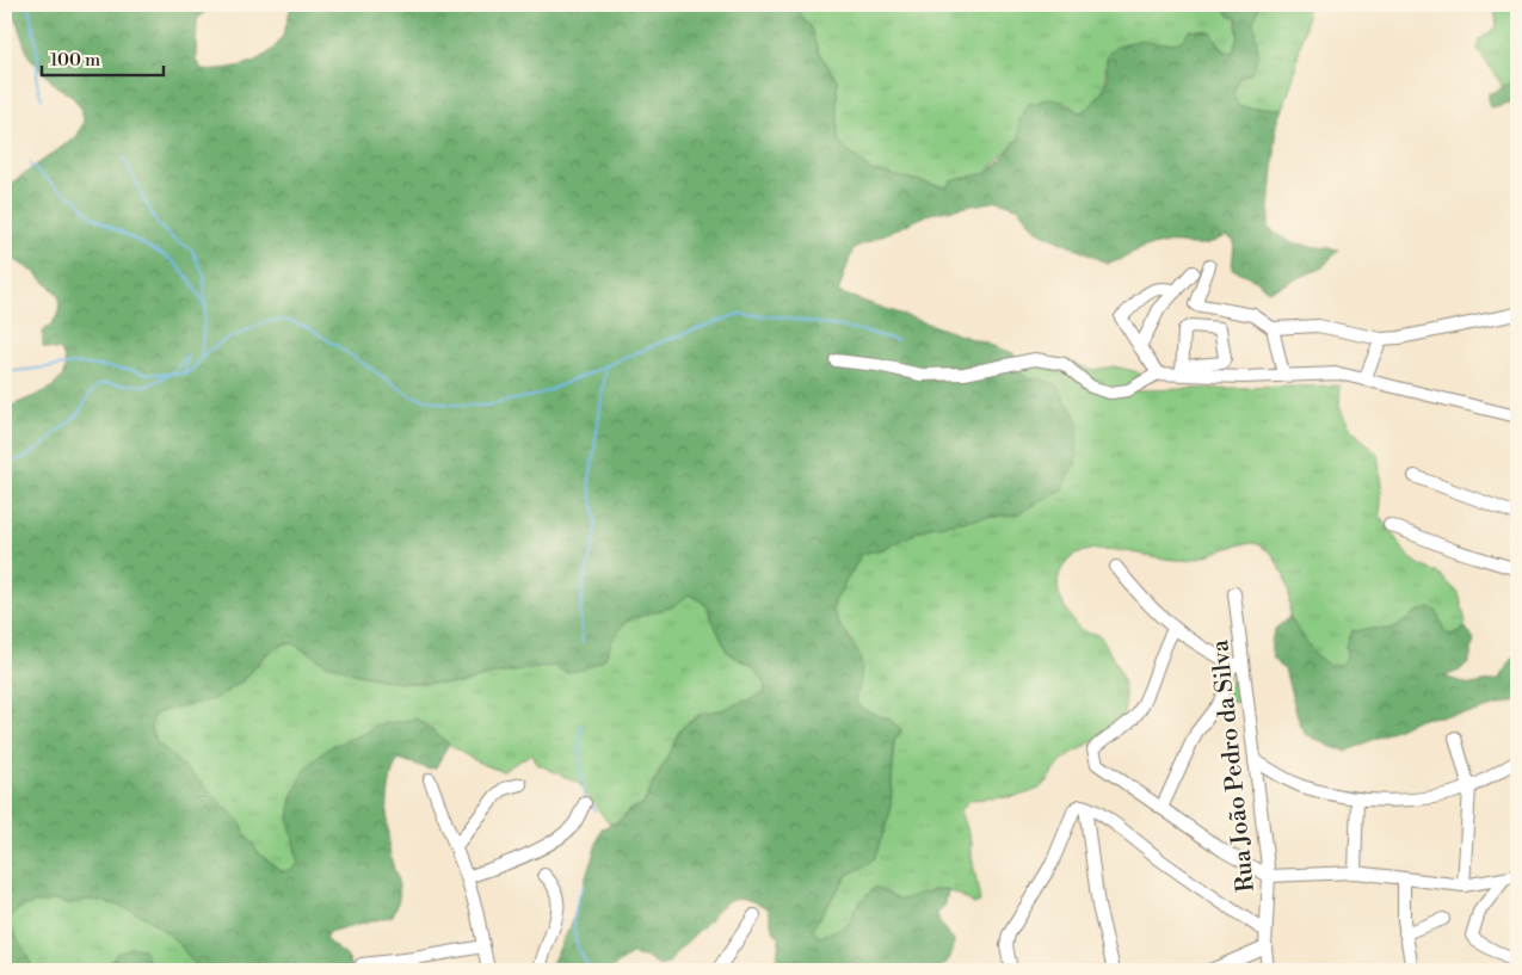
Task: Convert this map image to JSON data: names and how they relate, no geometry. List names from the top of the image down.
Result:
{
  "streets": {
    "street": ["Rua João Pedro da Silva"]
  },
  "scale_bar": "100 m"
}
